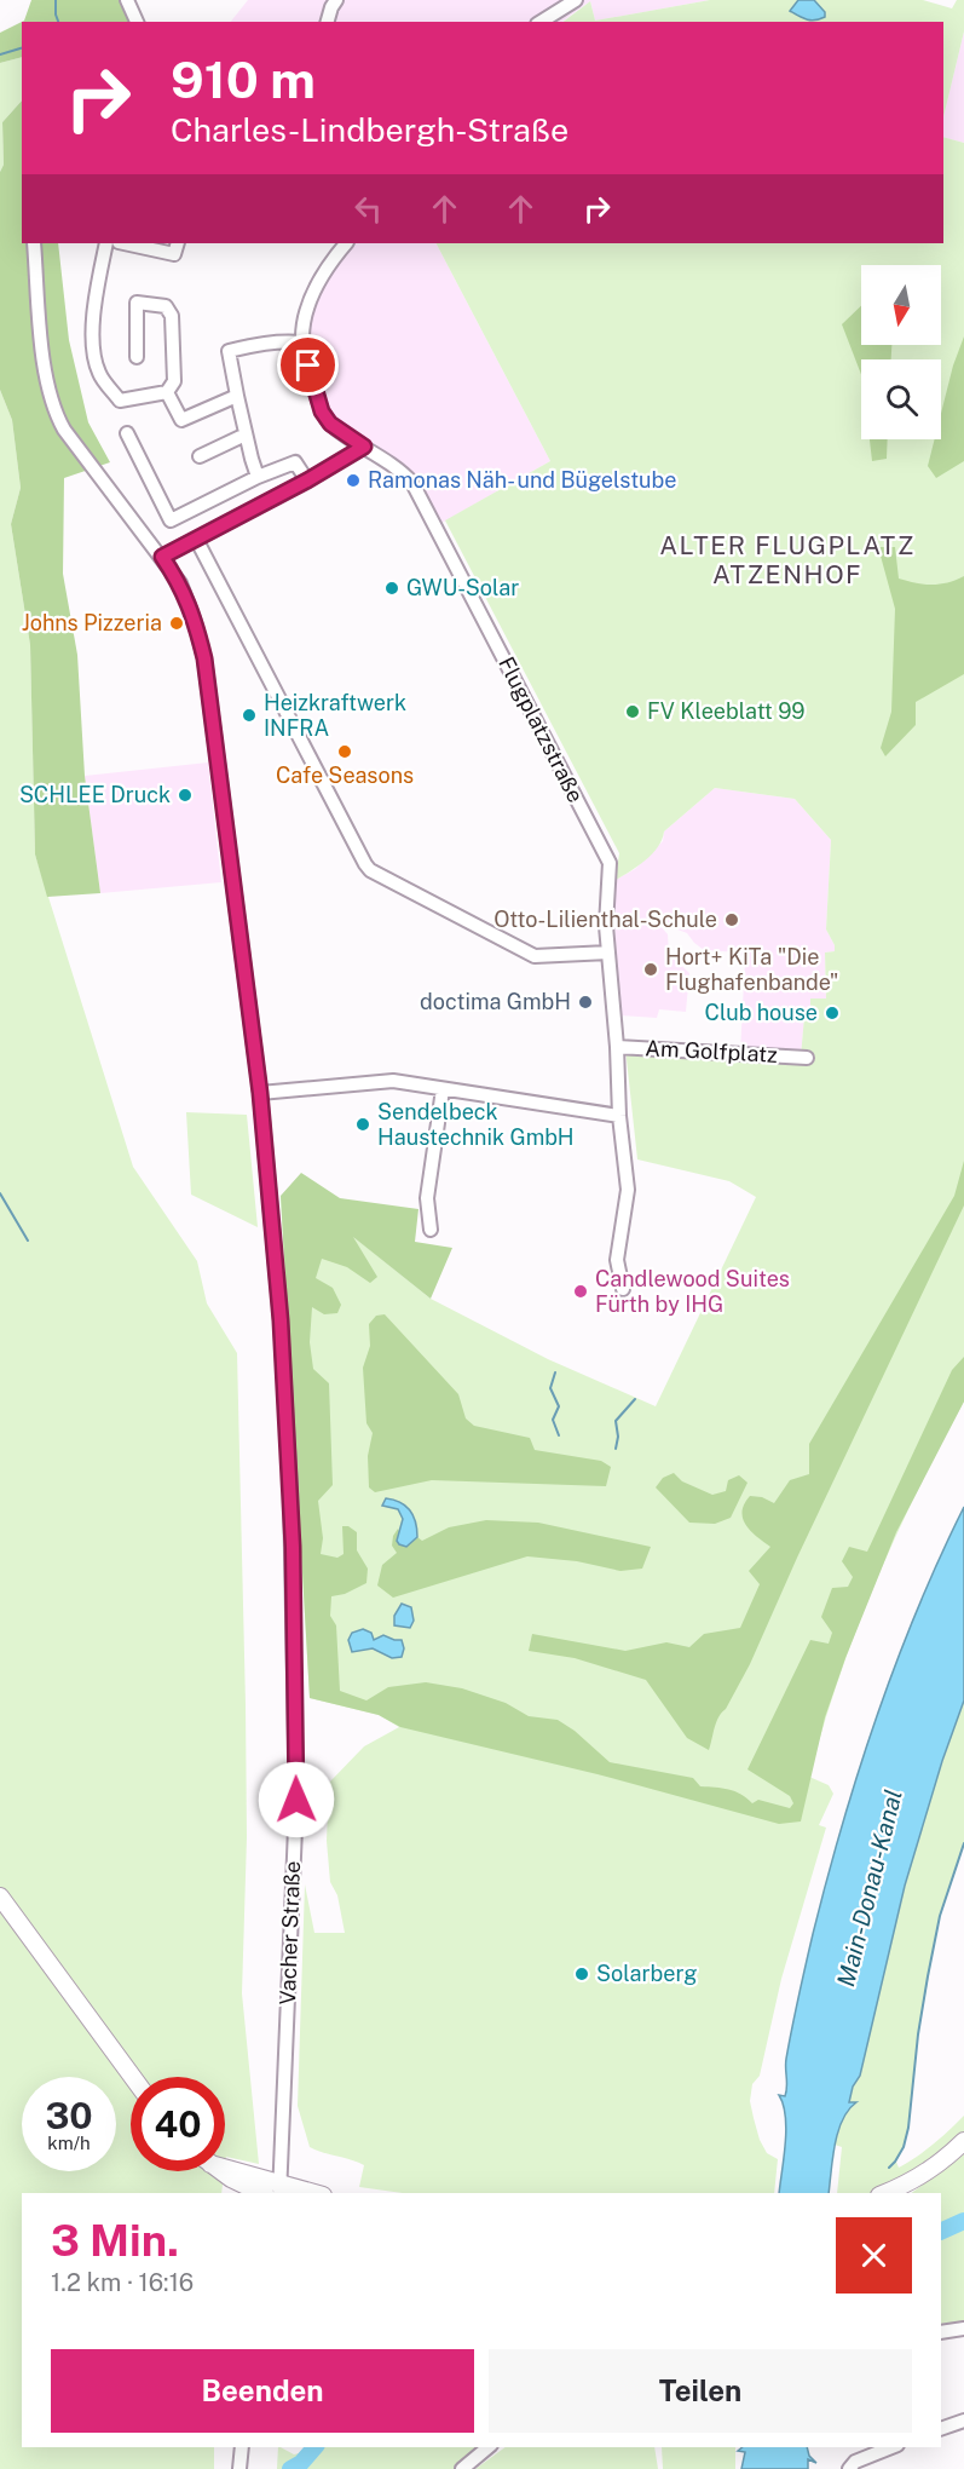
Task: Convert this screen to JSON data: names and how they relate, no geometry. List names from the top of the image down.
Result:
{
  "streets": {
    "street": ["Flugplatzstraße", "Am Golfplatz", "Vacher Straße"]
  },
  "crossings": [
    ["Flugplatzstraße", "Am Golfplatz"]
  ],
  "districts": ["ALTER FLUGPLATZ ATZENHOF"],
  "water": ["Main-Donau-Kanal"],
  "places": [
    "Ramonas Näh- und Bügelstube",
    "GWU-Solar",
    "Johns Pizzeria",
    "FV Kleeblatt 99",
    "Heizkraftwerk INFRA",
    "Cafe Seasons",
    "SCHLEE Druck",
    "Otto-Lilienthal-Schule",
    "Hort+ KiTa \"Die Flughafenbande\"",
    "doctima GmbH",
    "Club house",
    "Sendelbeck Haustechnik GmbH",
    "Candlewood Suites Fürth by IHG",
    "Solarberg"
  ],
  "north": "bottom",
  "page": {
    "turn": ["910 m", "Charles-Lindbergh-Straße"],
    "speed": "30 km/h",
    "limit": "40",
    "heading": ["3 Min.", "1.2 km · 16:16"],
    "buttons": ["Beenden", "Teilen"]
  }
}
